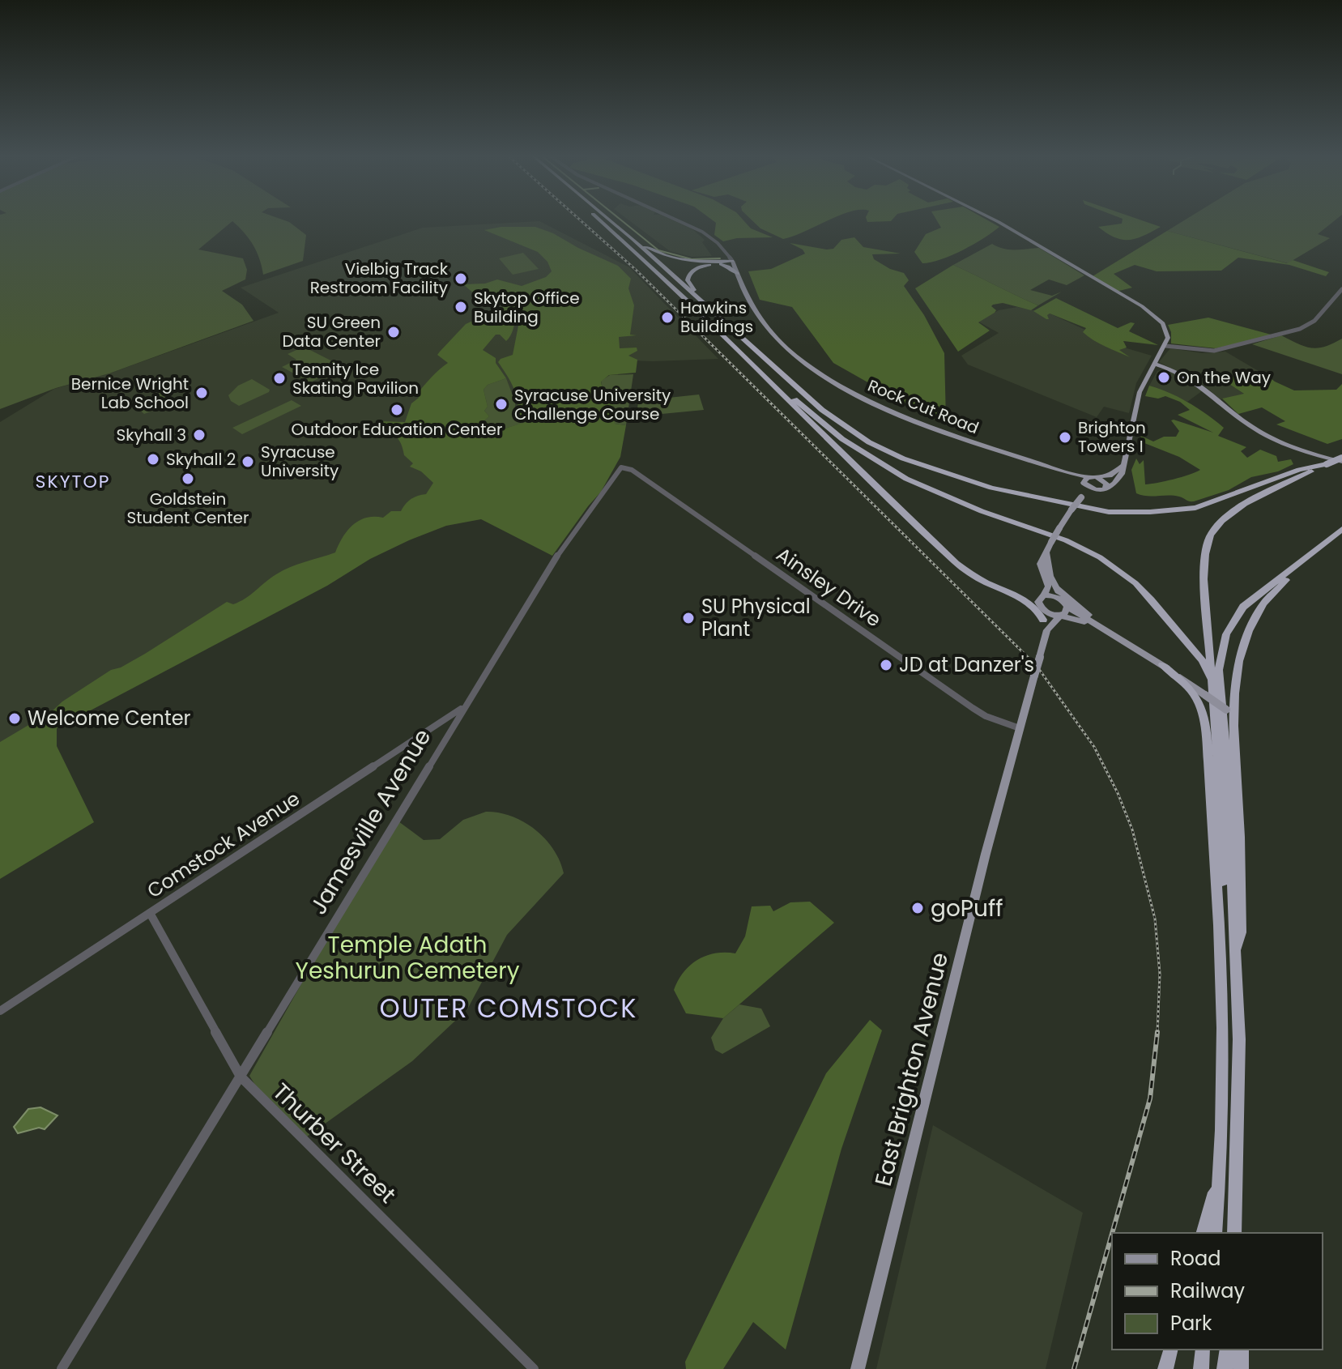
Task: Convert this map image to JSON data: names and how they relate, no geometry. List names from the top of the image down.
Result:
{
  "streets": {
    "main road": ["Rock Cut Road", "East Brighton Avenue"],
    "street": [
      "Ainsley Drive",
      "Jamesville Avenue",
      "Comstock Avenue",
      "Thurber Street"
    ]
  },
  "crossings": [
    ["Ainsley Drive", "Jamesville Avenue"],
    ["Ainsley Drive", "East Brighton Avenue"],
    ["Jamesville Avenue", "Comstock Avenue"],
    ["Jamesville Avenue", "Thurber Street"],
    ["Comstock Avenue", "Thurber Street"]
  ],
  "districts": ["SKYTOP", "OUTER COMSTOCK"],
  "parks": ["Temple Adath Yeshurun Cemetery"],
  "places": [
    "Vielbig Track Restroom Facility",
    "Skytop Office Building",
    "Hawkins Buildings",
    "SU Green Data Center",
    "On the Way",
    "Tennity Ice Skating Pavilion",
    "Bernice Wright Lab School",
    "Syracuse University Challenge Course",
    "Outdoor Education Center",
    "Skyhall 3",
    "Brighton Towers I",
    "Skyhall 2",
    "Syracuse University",
    "Goldstein Student Center",
    "SU Physical Plant",
    "JD at Danzer's",
    "Welcome Center",
    "goPuff"
  ],
  "legend": ["Road", "Railway", "Park"]
}
